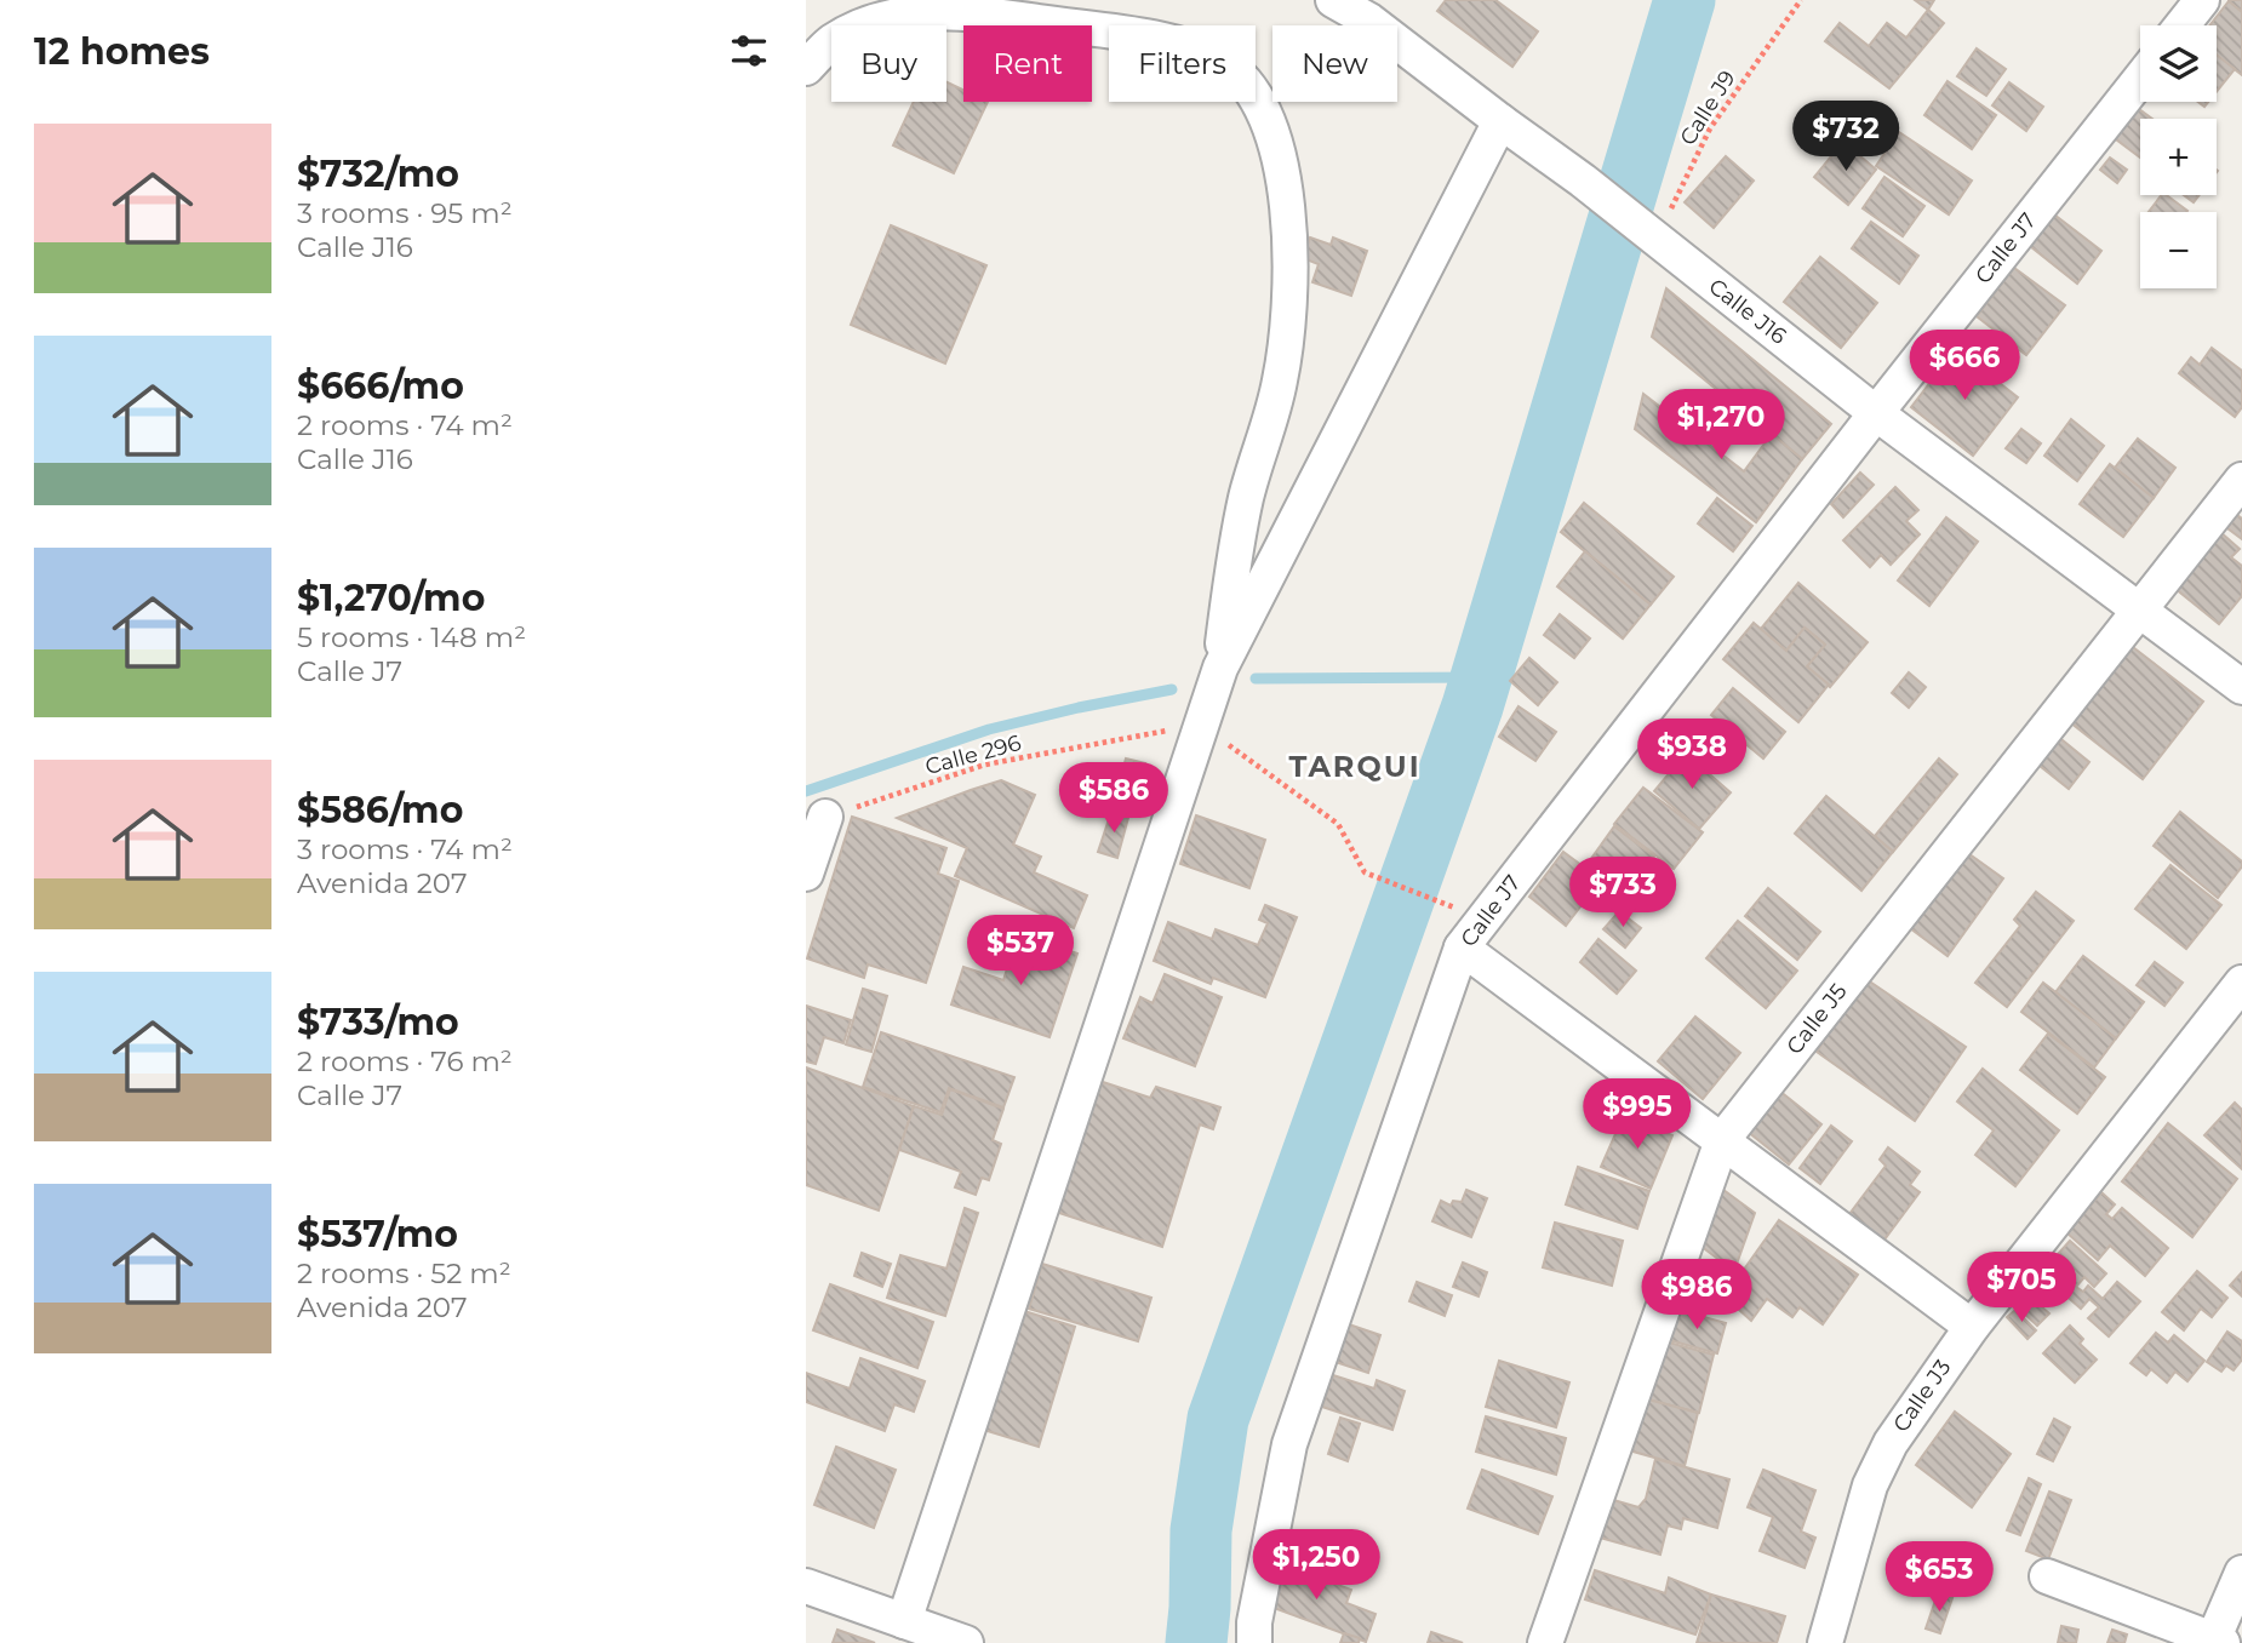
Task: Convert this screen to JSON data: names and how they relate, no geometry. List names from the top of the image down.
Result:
{
  "streets": {
    "street": [
      "Calle J7",
      "Calle J16",
      "Calle J5",
      "Calle J3"
    ],
    "path": ["Calle J9", "Calle 296"]
  },
  "crossings": [
    ["Calle J9", "Calle J16"],
    ["Calle J7", "Calle J16"],
    ["Calle J16", "Calle J5"]
  ],
  "districts": ["TARQUI"],
  "page": {
    "heading": "12 homes",
    "map_buttons": ["+", "−"],
    "chip": [
      "Buy",
      "Rent",
      "Filters",
      "New"
    ],
    "price": [
      "$732",
      "$666",
      "$1,270",
      "$938",
      "$586",
      "$733",
      "$537",
      "$995",
      "$705",
      "$986",
      "$1,250",
      "$653"
    ],
    "list": [
      {
        "name": "$732/mo",
        "note": "3 rooms · 95 m² · Calle J16"
      },
      {
        "name": "$666/mo",
        "note": "2 rooms · 74 m² · Calle J16"
      },
      {
        "name": "$1,270/mo",
        "note": "5 rooms · 148 m² · Calle J7"
      },
      {
        "name": "$586/mo",
        "note": "3 rooms · 74 m² · Avenida 207"
      },
      {
        "name": "$733/mo",
        "note": "2 rooms · 76 m² · Calle J7"
      },
      {
        "name": "$537/mo",
        "note": "2 rooms · 52 m² · Avenida 207"
      }
    ]
  }
}
